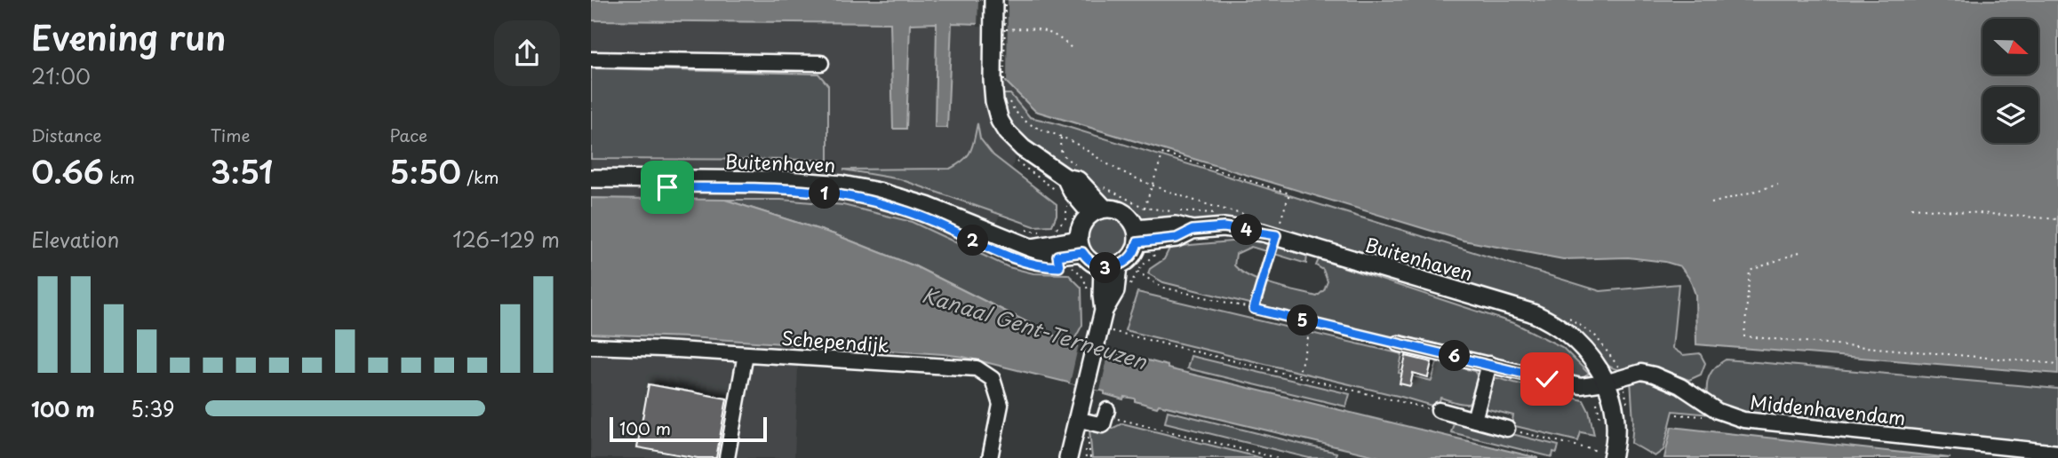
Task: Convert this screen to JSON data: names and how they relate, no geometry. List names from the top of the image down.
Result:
{
  "streets": {
    "main road": ["Buitenhaven"],
    "street": ["Schependijk", "Middenhavendam"]
  },
  "crossings": [
    ["Buitenhaven", "Middenhavendam"]
  ],
  "water": ["Kanaal Gent-Terneuzen"],
  "scale_bar": "100 m",
  "north": "right",
  "page": {
    "heading": ["Evening run", "21:00"],
    "stats": [
      ["Distance", "0.66 km"],
      ["Time", "3:51"],
      ["Pace", "5:50 /km"]
    ],
    "pins": [
      "1",
      "4",
      "2",
      "3",
      "5",
      "6"
    ],
    "chart": ["Elevation", "126–129 m"],
    "list": [
      {
        "name": "100 m",
        "note": "5:39"
      }
    ],
    "scale": "100 m"
  }
}
